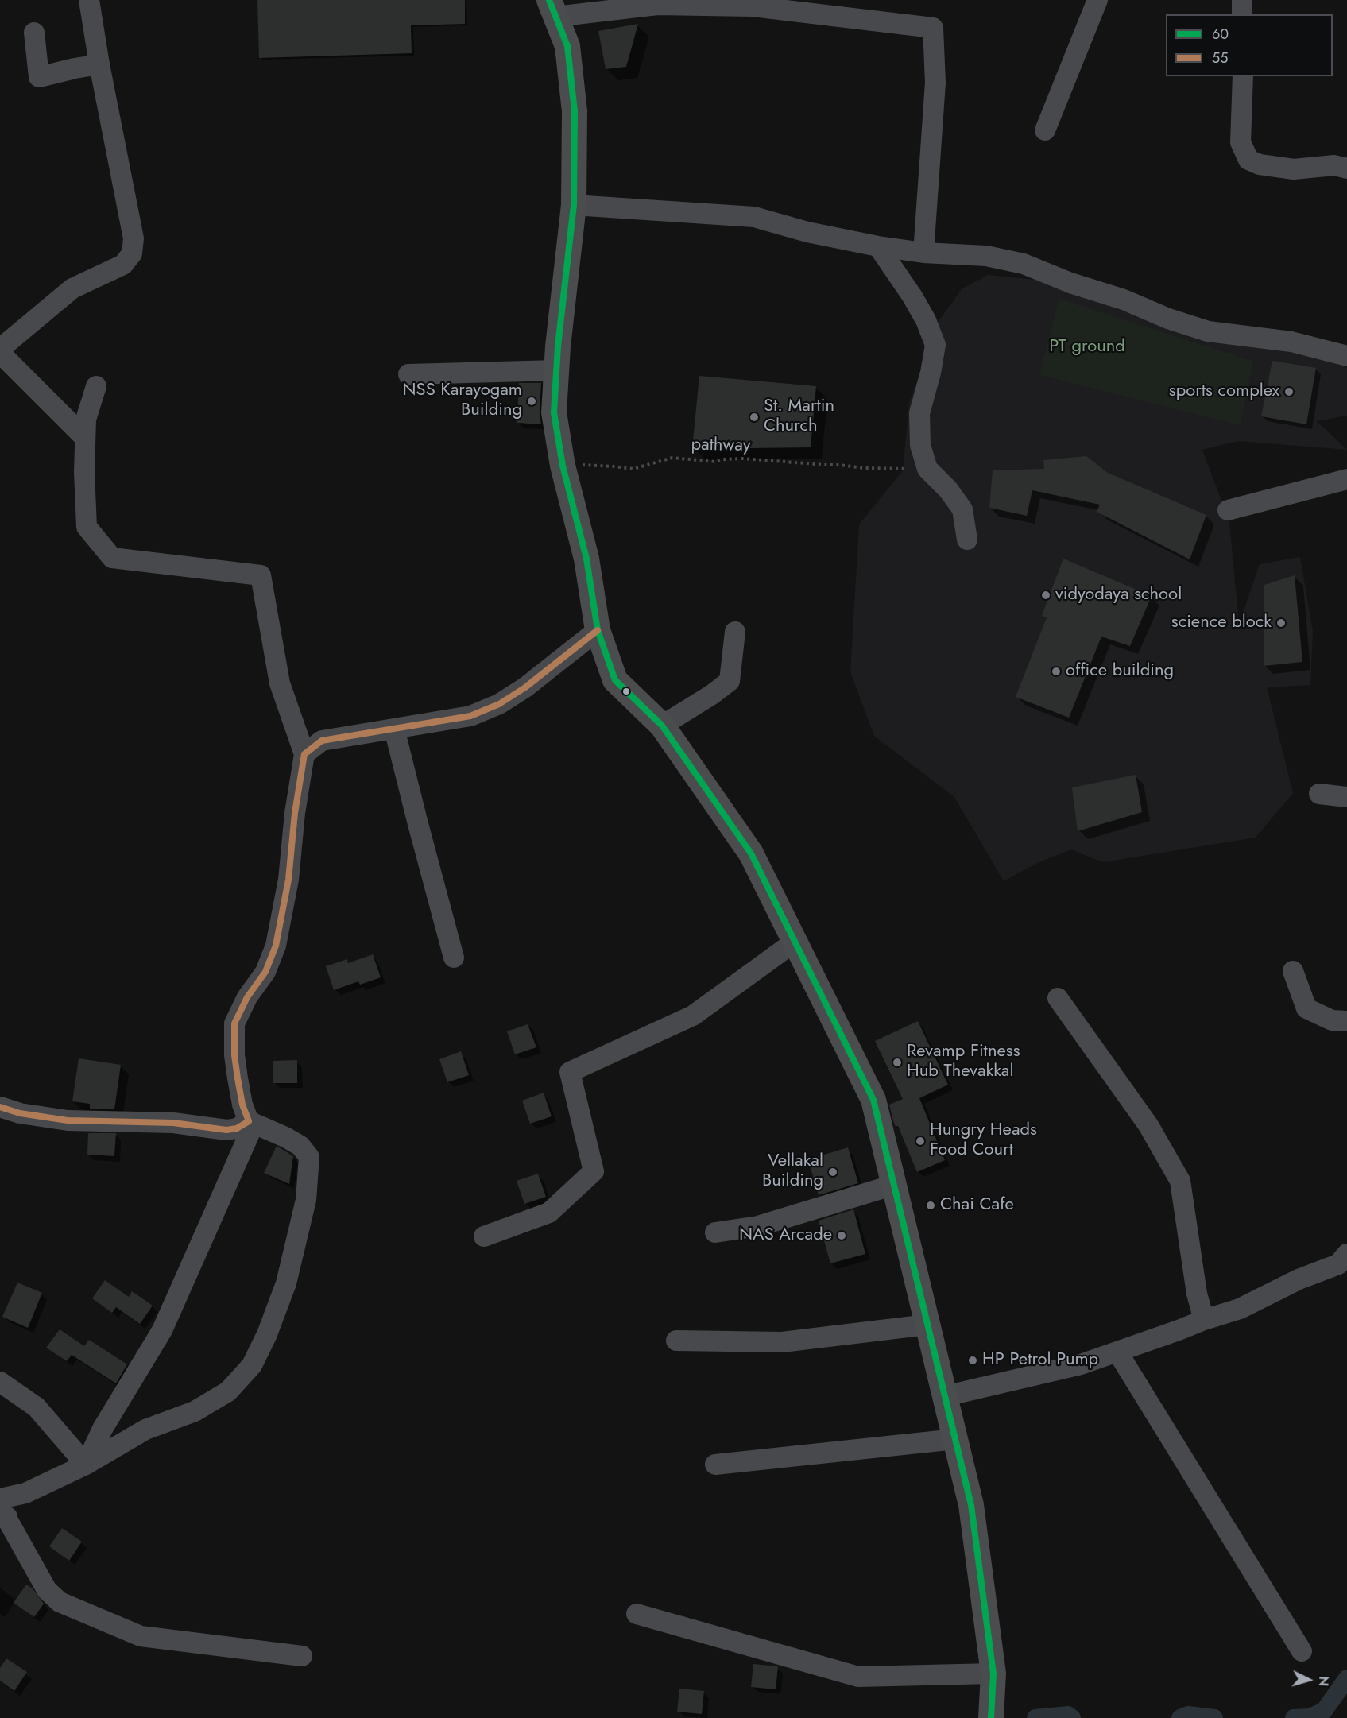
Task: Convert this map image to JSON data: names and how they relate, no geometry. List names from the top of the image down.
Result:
{
  "streets": {
    "path": ["pathway"]
  },
  "parks": ["PT ground"],
  "places": [
    "sports complex",
    "NSS Karayogam Building",
    "St. Martin Church",
    "vidyodaya school",
    "science block",
    "office building",
    "Revamp Fitness Hub Thevakkal",
    "Hungry Heads Food Court",
    "Vellakal Building",
    "Chai Cafe",
    "NAS Arcade",
    "HP Petrol Pump"
  ],
  "lines": ["transit line 60", "transit line 55"],
  "legend": ["60", "55"],
  "north": "right"
}
